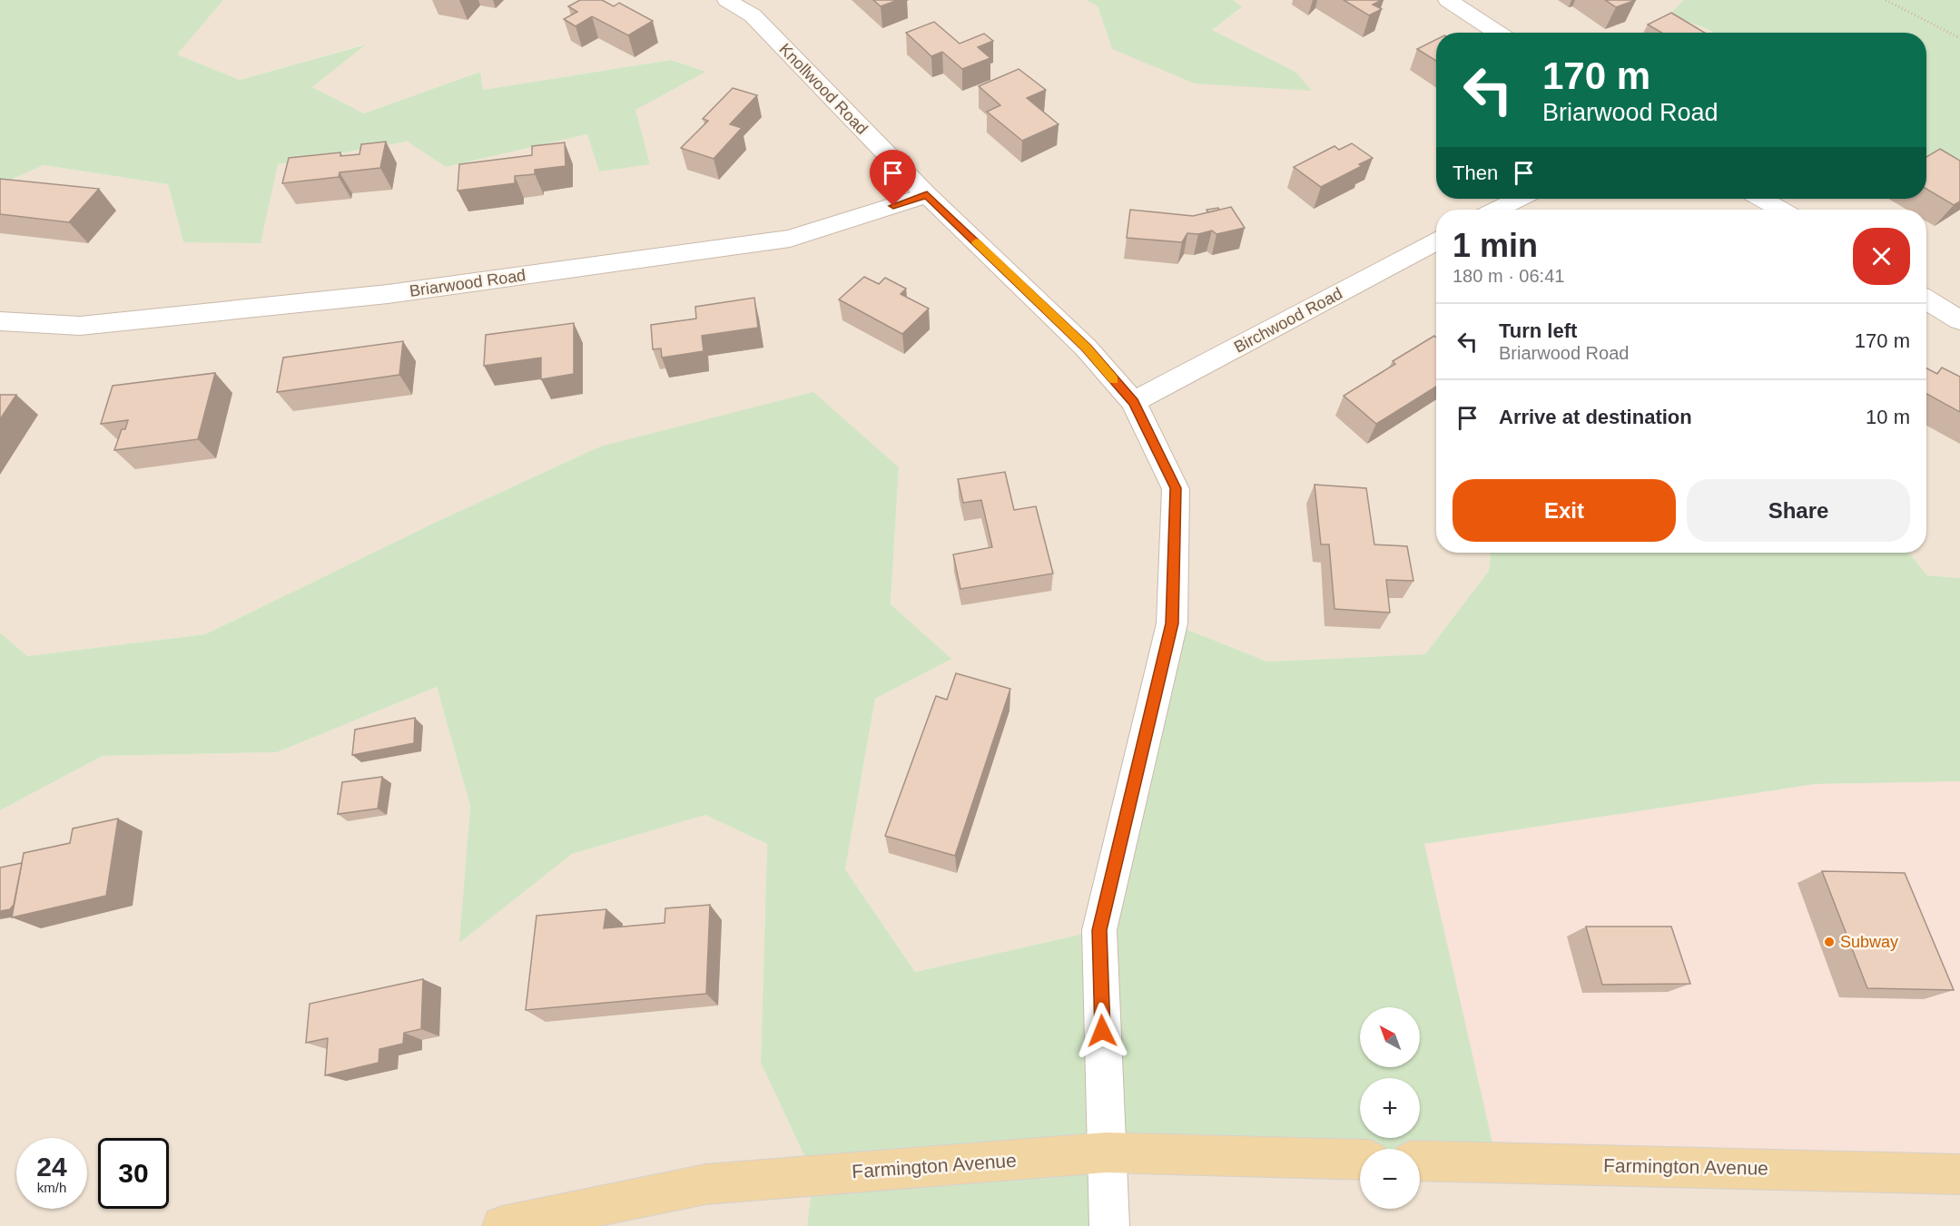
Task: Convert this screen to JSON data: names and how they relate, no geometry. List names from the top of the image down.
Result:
{
  "streets": {
    "main road": ["Farmington Avenue"],
    "street": ["Knollwood Road", "Briarwood Road", "Birchwood Road"]
  },
  "crossings": [
    ["Knollwood Road", "Briarwood Road"],
    ["Knollwood Road", "Birchwood Road"],
    ["Knollwood Road", "Farmington Avenue"]
  ],
  "places": ["Subway"],
  "north": "top left",
  "page": {
    "turn": ["170 m", "Briarwood Road"],
    "then": "Then",
    "heading": ["1 min", "180 m · 06:41"],
    "list": [
      {
        "name": "Turn left",
        "note": "Briarwood Road",
        "value": "170 m"
      },
      {
        "name": "Arrive at destination",
        "value": "10 m"
      }
    ],
    "buttons": ["Exit", "Share"],
    "map_buttons": ["+", "−"],
    "speed": "24 km/h",
    "limit": "30"
  }
}
